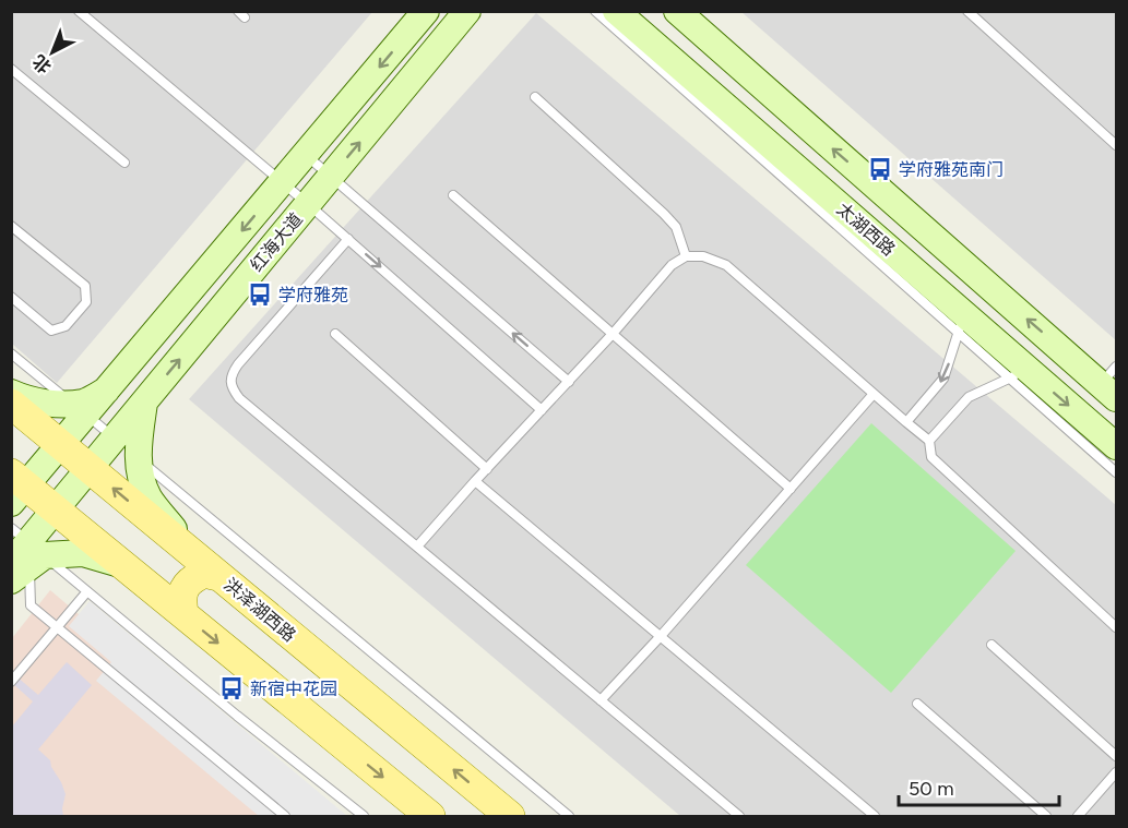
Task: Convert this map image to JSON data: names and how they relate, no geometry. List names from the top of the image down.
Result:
{
  "streets": {
    "main road": ["太湖西路", "红海大道", "洪泽湖西路"]
  },
  "crossings": [
    ["红海大道", "洪泽湖西路"]
  ],
  "places": {
    "bus stop": ["学府雅苑南门", "学府雅苑", "新宿中花园"]
  },
  "scale_bar": "50 m",
  "north": "bottom left"
}
